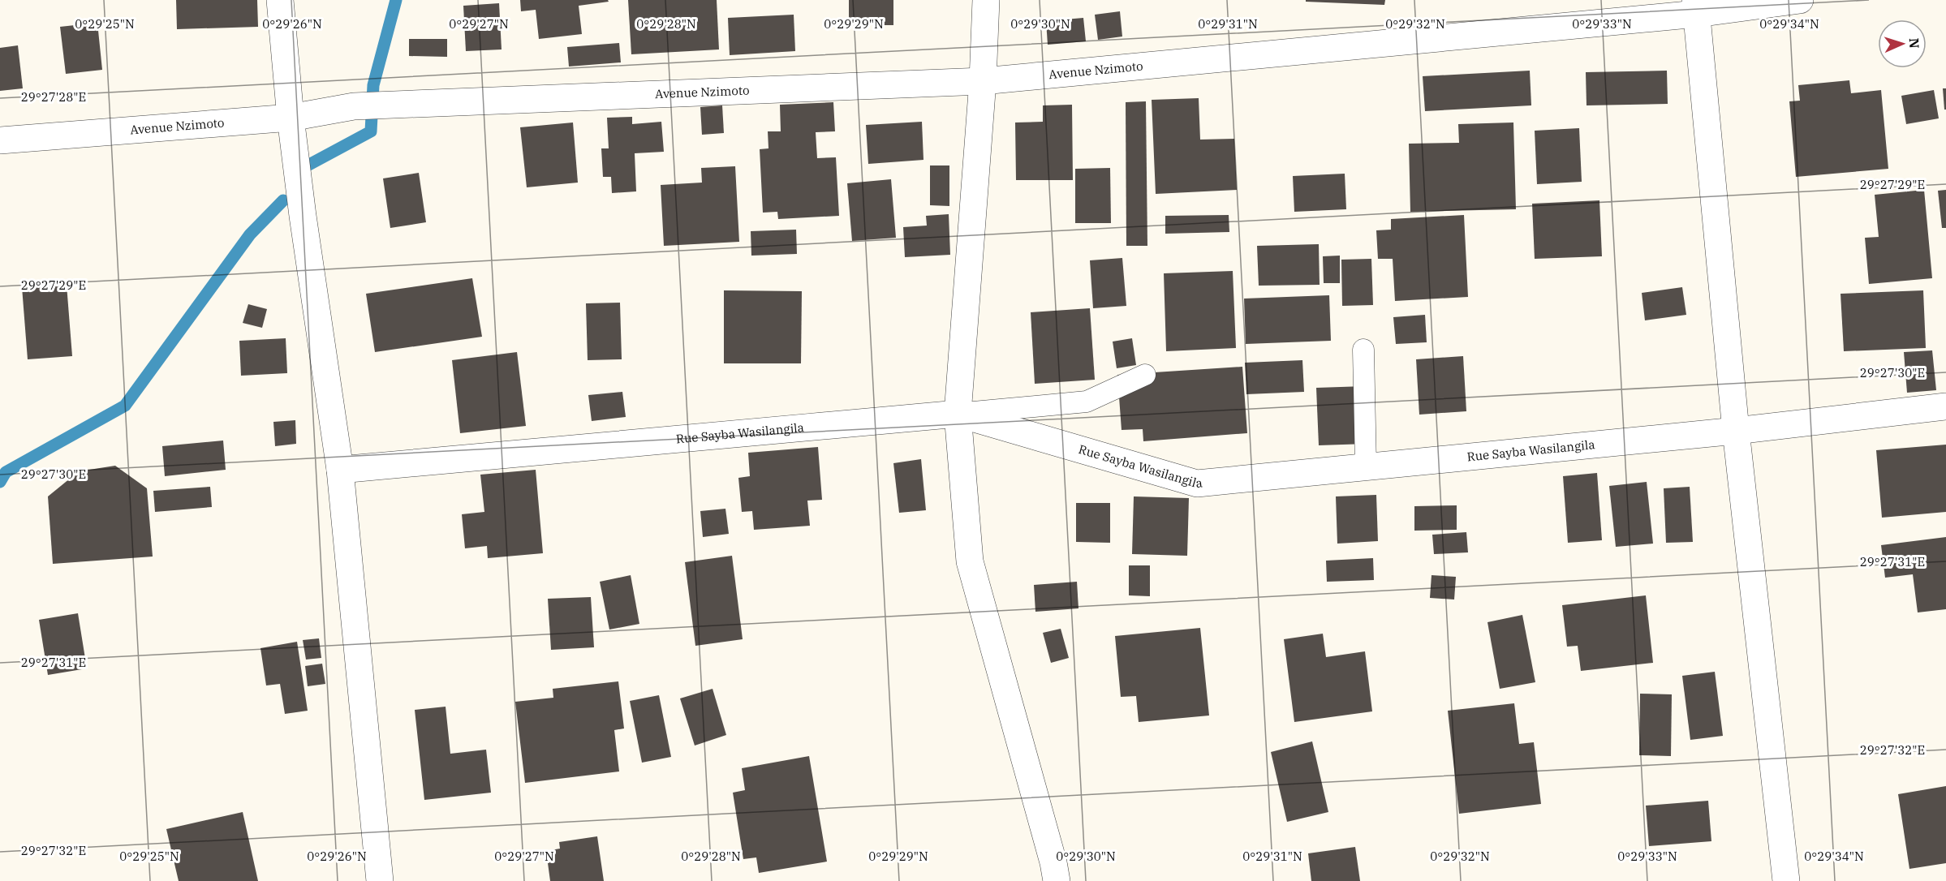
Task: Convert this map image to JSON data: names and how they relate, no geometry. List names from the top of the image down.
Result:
{
  "streets": {
    "street": ["Avenue Nzimoto", "Rue Sayba Wasilangila"]
  },
  "north": "right",
  "coordinates": [
    "0°29'25\"N",
    "0°29'26\"N",
    "0°29'27\"N",
    "0°29'28\"N",
    "0°29'29\"N",
    "0°29'30\"N",
    "0°29'31\"N",
    "0°29'32\"N",
    "0°29'33\"N",
    "0°29'34\"N",
    "29°27'28\"E",
    "29°27'29\"E",
    "29°27'30\"E",
    "29°27'31\"E",
    "29°27'32\"E"
  ]
}
